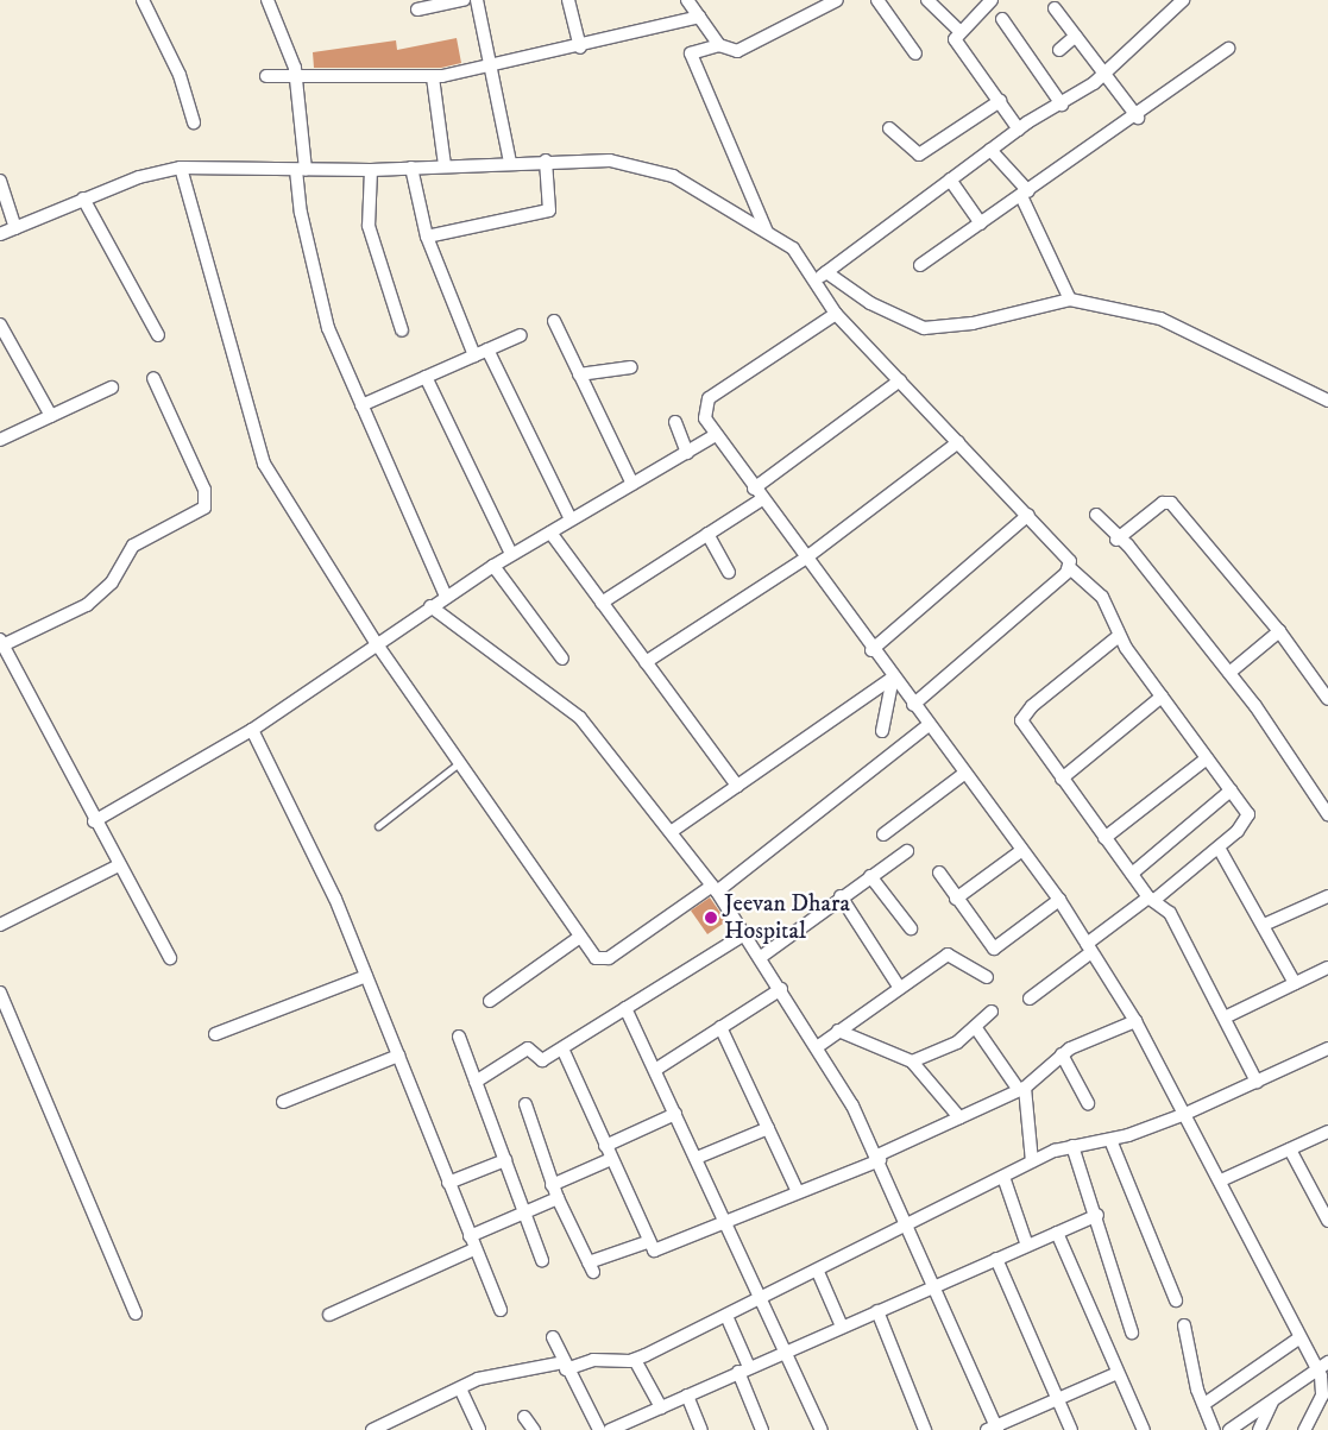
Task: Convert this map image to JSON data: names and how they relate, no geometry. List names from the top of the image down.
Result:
{
  "places": ["Jeevan Dhara Hospital"]
}
